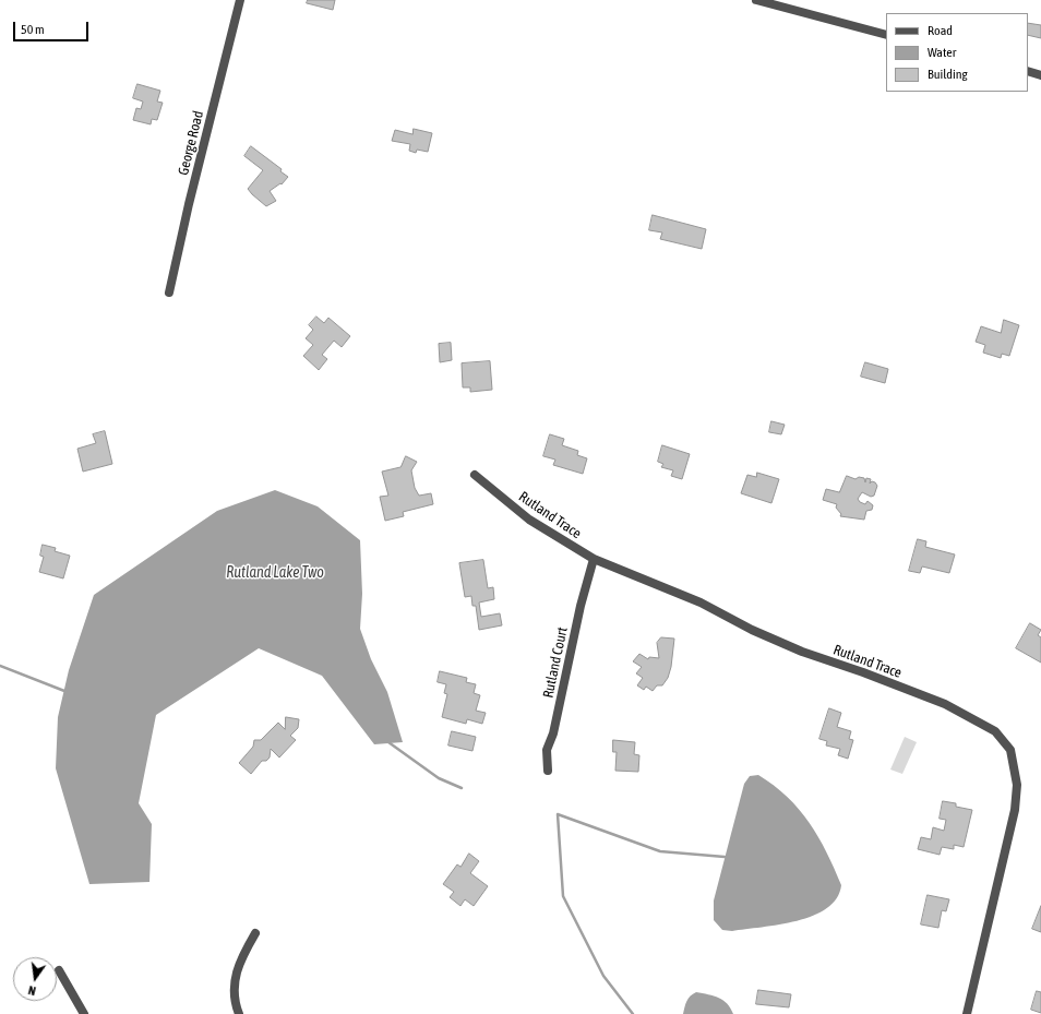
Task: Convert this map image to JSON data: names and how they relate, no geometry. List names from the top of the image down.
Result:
{
  "streets": {
    "street": ["George Road", "Rutland Trace", "Rutland Court"]
  },
  "crossings": [
    ["Rutland Trace", "Rutland Court"]
  ],
  "water": ["Rutland Lake Two"],
  "legend": ["Road", "Water", "Building"],
  "scale_bar": "50 m",
  "north": "bottom"
}
